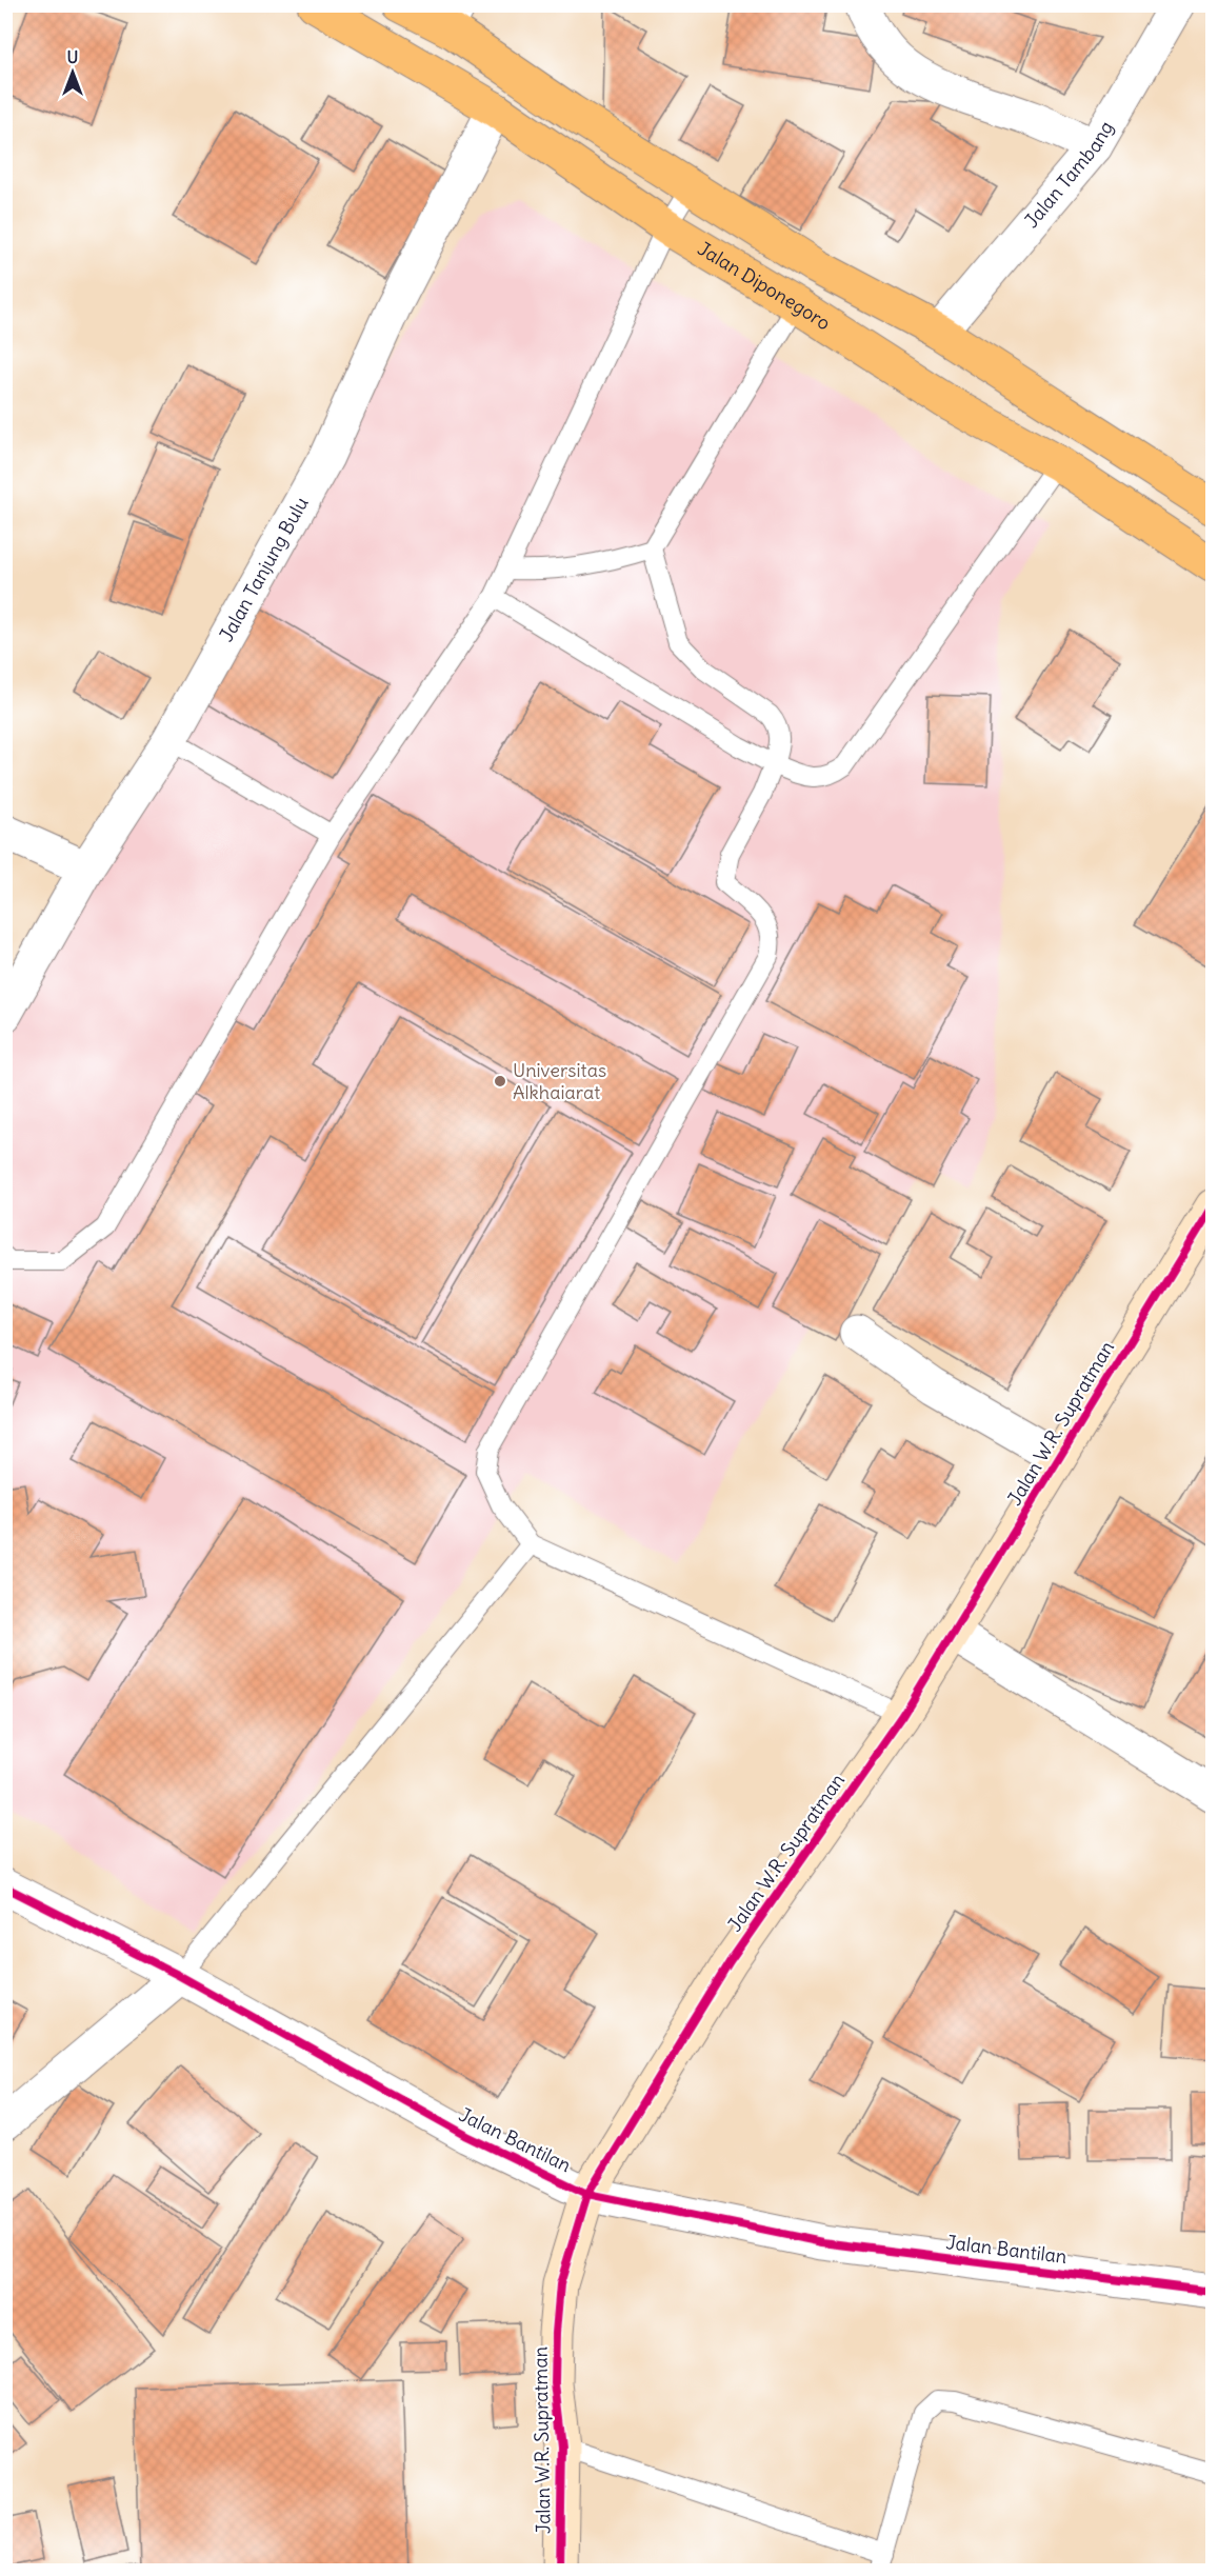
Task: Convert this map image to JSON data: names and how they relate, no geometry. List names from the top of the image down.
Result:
{
  "streets": {
    "highway": ["Jalan Diponegoro"],
    "street": [
      "Jalan Tambang",
      "Jalan Tanjung Bulu",
      "Jalan W.R. Supratman",
      "Jalan Bantilan"
    ]
  },
  "crossings": [
    ["Jalan Diponegoro", "Jalan Tanjung Bulu"],
    ["Jalan W.R. Supratman", "Jalan Bantilan"]
  ],
  "places": ["Universitas Alkhaiarat"],
  "north": "top"
}
